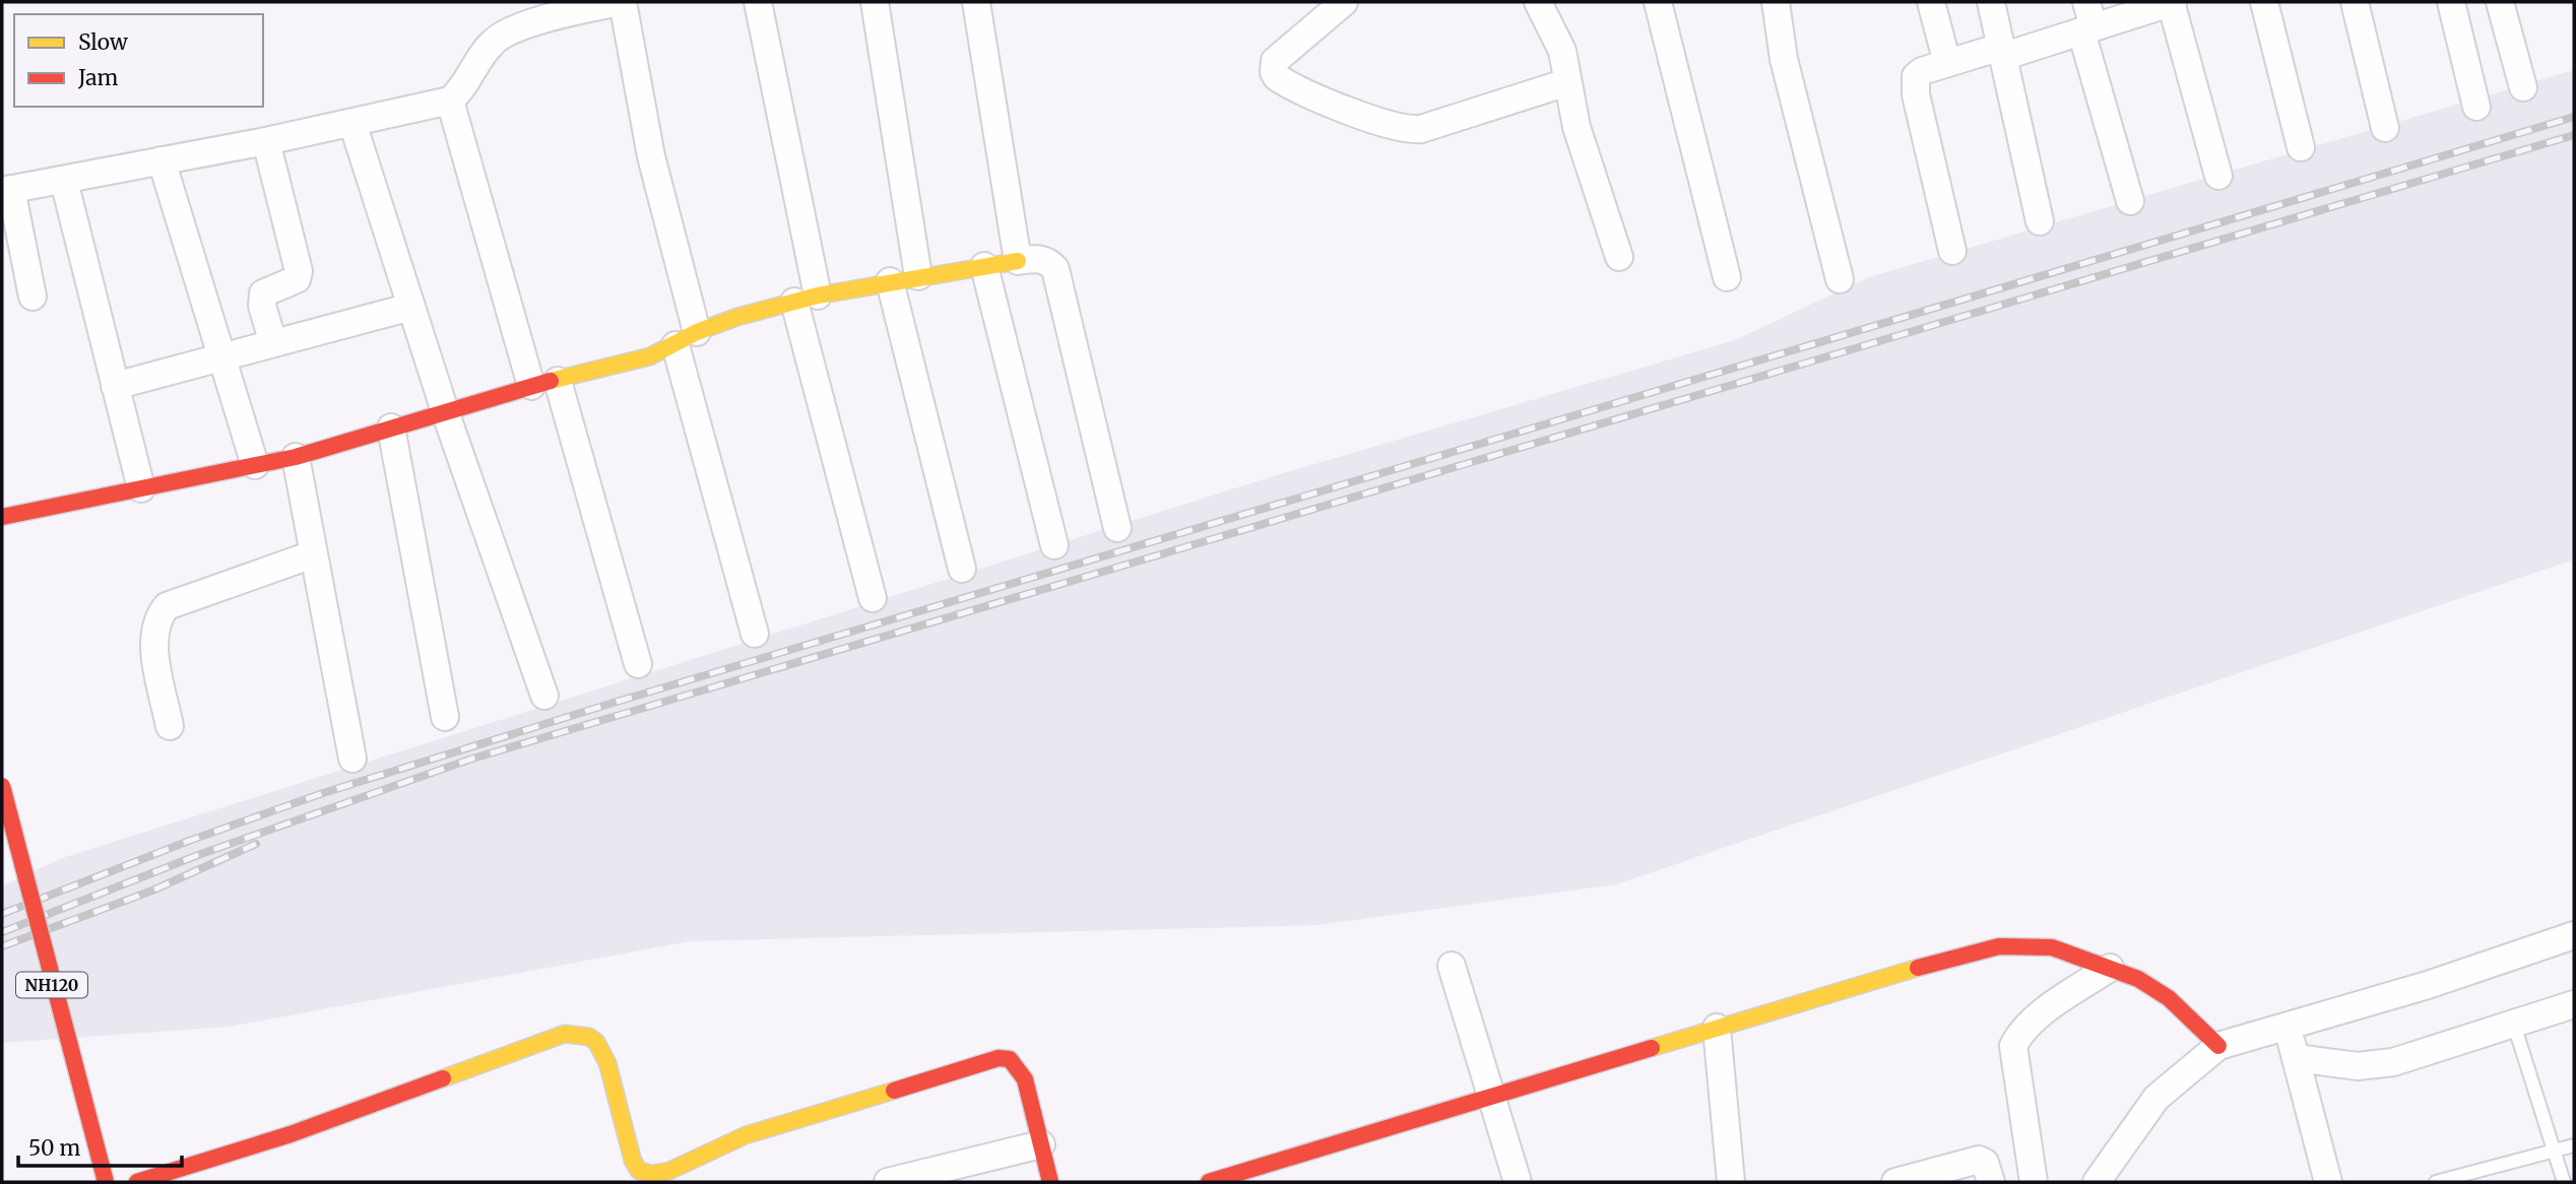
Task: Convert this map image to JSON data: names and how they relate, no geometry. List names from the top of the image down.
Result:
{
  "streets": {
    "main road": ["NH120"]
  },
  "legend": ["Slow", "Jam"],
  "scale_bar": "50 m"
}
